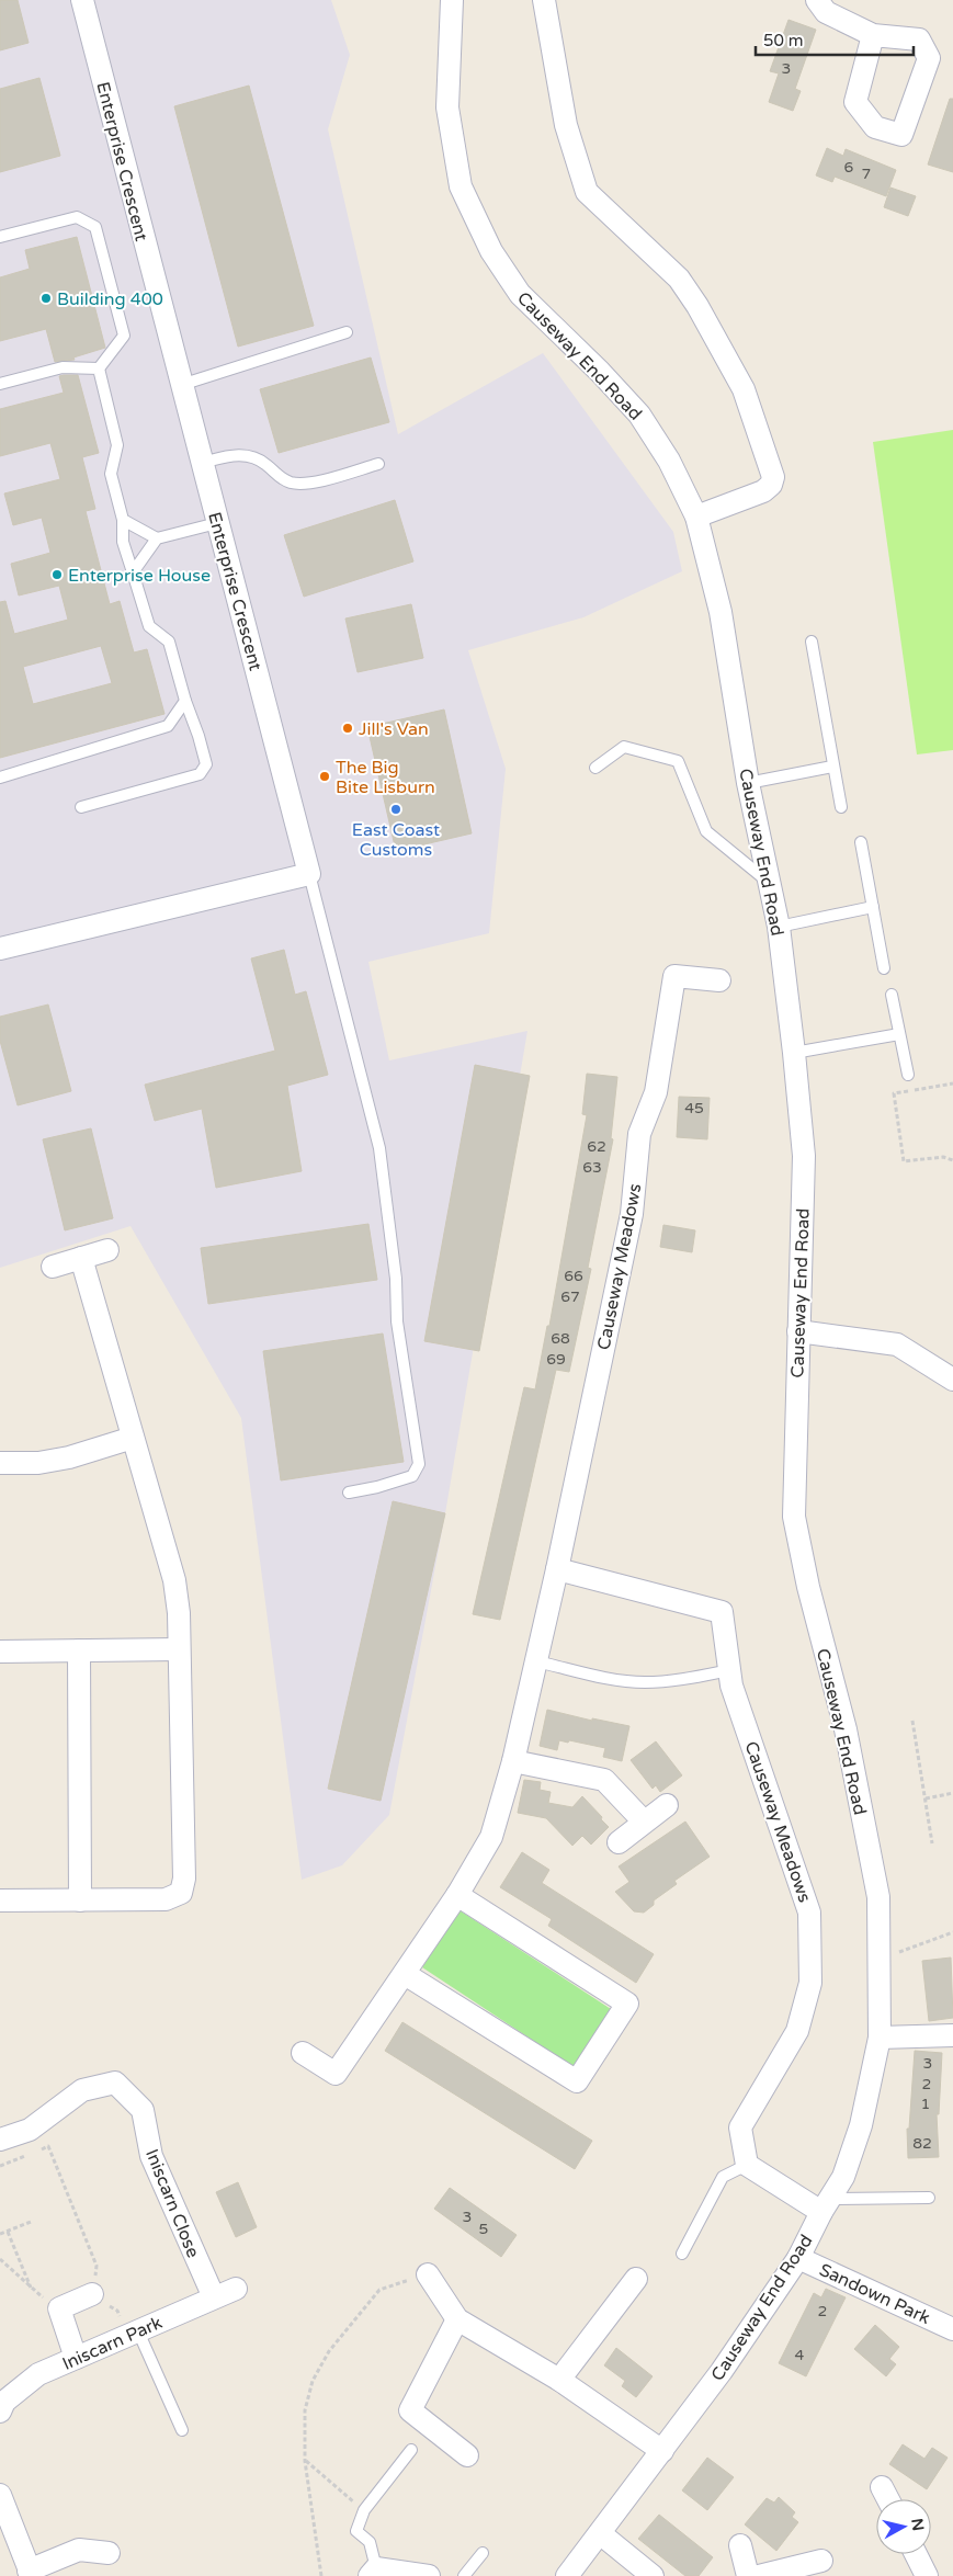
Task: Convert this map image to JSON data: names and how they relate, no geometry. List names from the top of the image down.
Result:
{
  "streets": {
    "street": [
      "Enterprise Crescent",
      "Causeway End Road",
      "Causeway Meadows",
      "Iniscarn Close",
      "Sandown Park",
      "Iniscarn Park"
    ]
  },
  "crossings": [
    ["Causeway End Road", "Sandown Park"],
    ["Iniscarn Close", "Iniscarn Park"]
  ],
  "places": [
    "Building 400",
    "Enterprise House",
    "Jill's Van",
    "The Big Bite Lisburn",
    "East Coast Customs"
  ],
  "house_numbers": [
    "3",
    "6",
    "7",
    "45",
    "62",
    "63",
    "66",
    "67",
    "68",
    "69",
    "3",
    "2",
    "1",
    "82",
    "3",
    "5",
    "2",
    "4"
  ],
  "scale_bar": "50 m",
  "north": "right"
}
